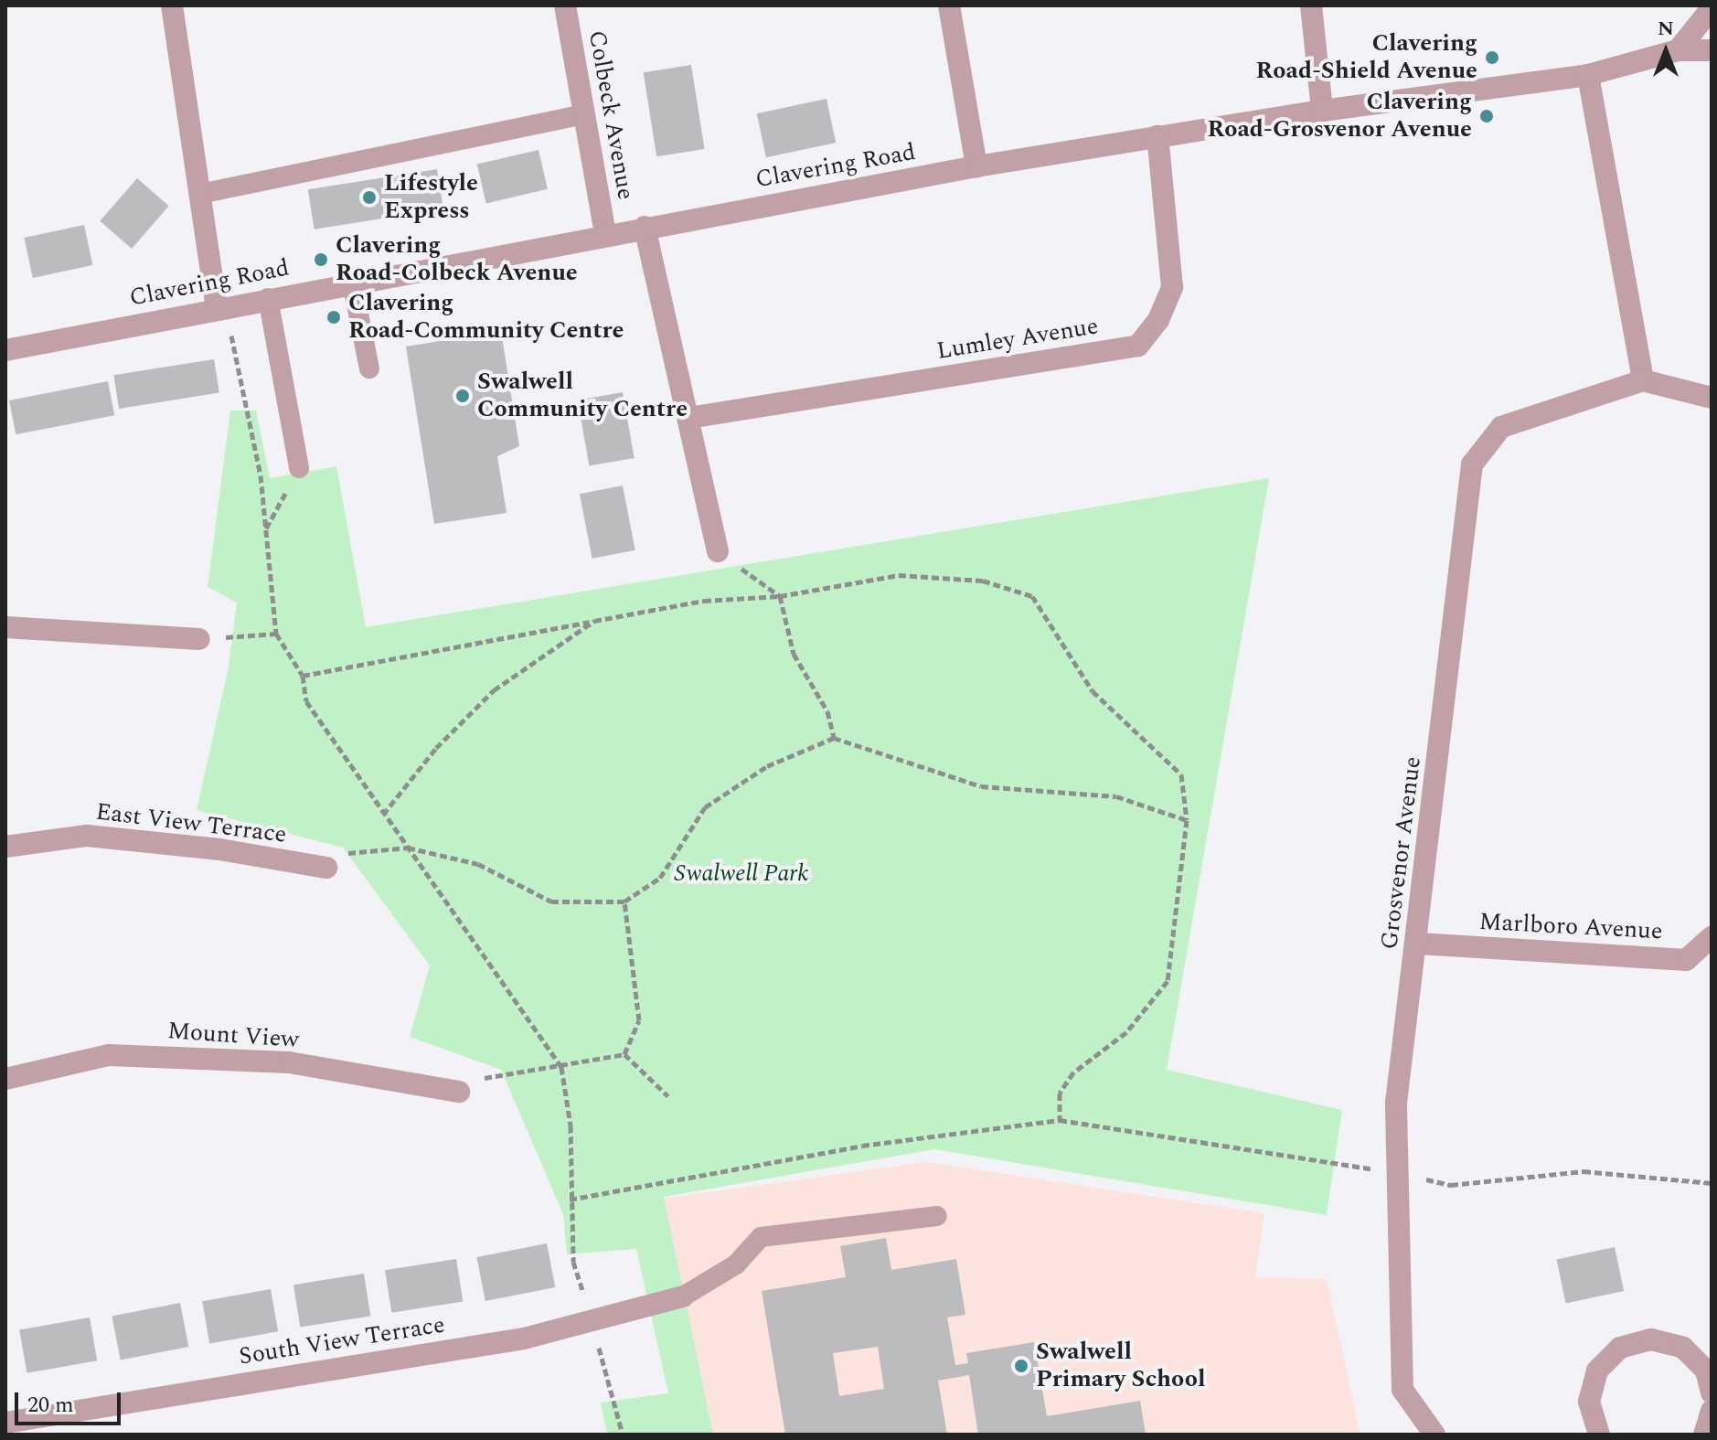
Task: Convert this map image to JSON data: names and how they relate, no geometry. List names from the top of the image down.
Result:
{
  "streets": {
    "street": [
      "Colbeck Avenue",
      "Clavering Road",
      "Lumley Avenue",
      "East View Terrace",
      "Grosvenor Avenue",
      "Marlboro Avenue",
      "Mount View",
      "South View Terrace"
    ]
  },
  "crossings": [
    ["Colbeck Avenue", "Clavering Road"],
    ["Clavering Road", "Lumley Avenue"],
    ["Grosvenor Avenue", "Marlboro Avenue"]
  ],
  "parks": ["Swalwell Park"],
  "places": [
    "Clavering Road-Shield Avenue",
    "Clavering Road-Grosvenor Avenue",
    "Lifestyle Express",
    "Clavering Road-Colbeck Avenue",
    "Clavering Road-Community Centre",
    "Swalwell Community Centre",
    "Swalwell Primary School"
  ],
  "scale_bar": "20 m",
  "north": "top"
}
